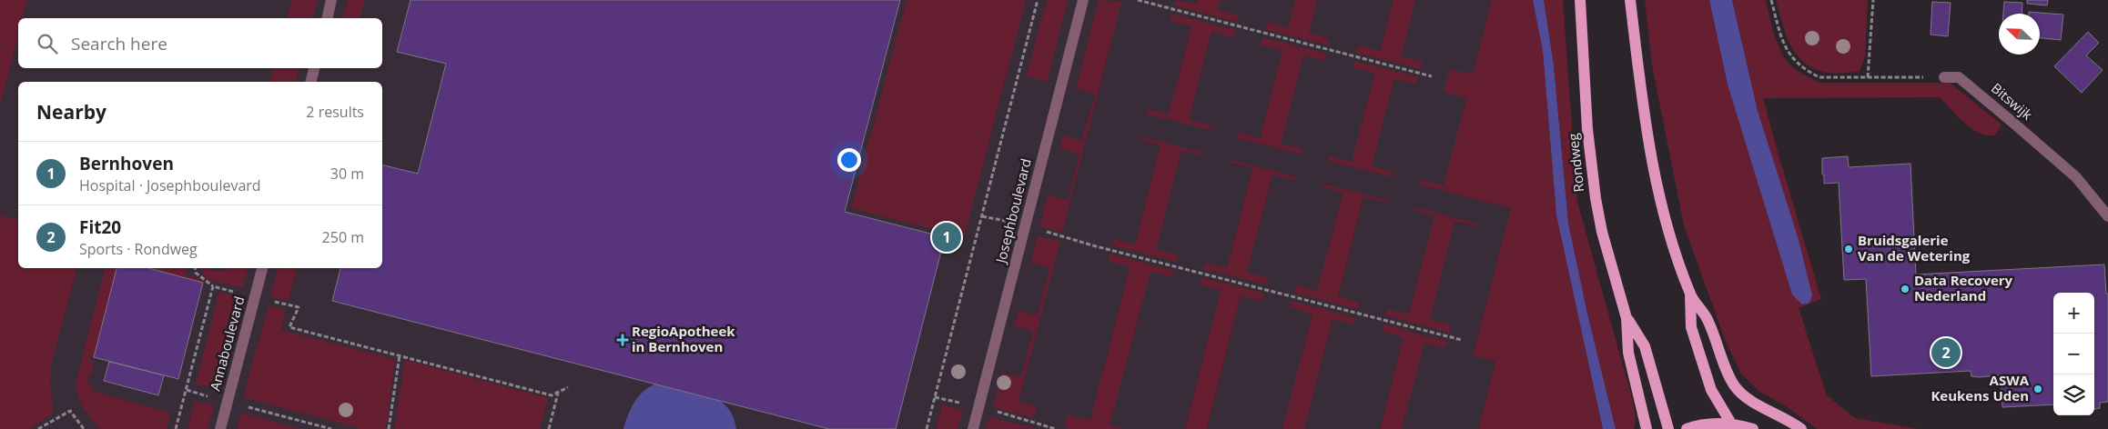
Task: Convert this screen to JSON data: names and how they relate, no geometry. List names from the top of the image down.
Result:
{
  "streets": {
    "main road": ["Rondweg"],
    "street": ["Bitswijk", "Josephboulevard", "Annaboulevard"]
  },
  "places": {
    "other": ["Bruidsgalerie Van de Wetering", "Data Recovery Nederland", "ASWA Keukens Uden"],
    "health": ["RegioApotheek in Bernhoven"]
  },
  "north": "top left",
  "page": {
    "search": "Search here",
    "heading": ["Nearby", "2 results"],
    "list": [
      {
        "mark": "1",
        "name": "Bernhoven",
        "note": "Hospital · Josephboulevard",
        "value": "30 m"
      },
      {
        "mark": "2",
        "name": "Fit20",
        "note": "Sports · Rondweg",
        "value": "250 m"
      }
    ],
    "pins": ["1", "2"],
    "map_buttons": ["+", "−"]
  }
}
